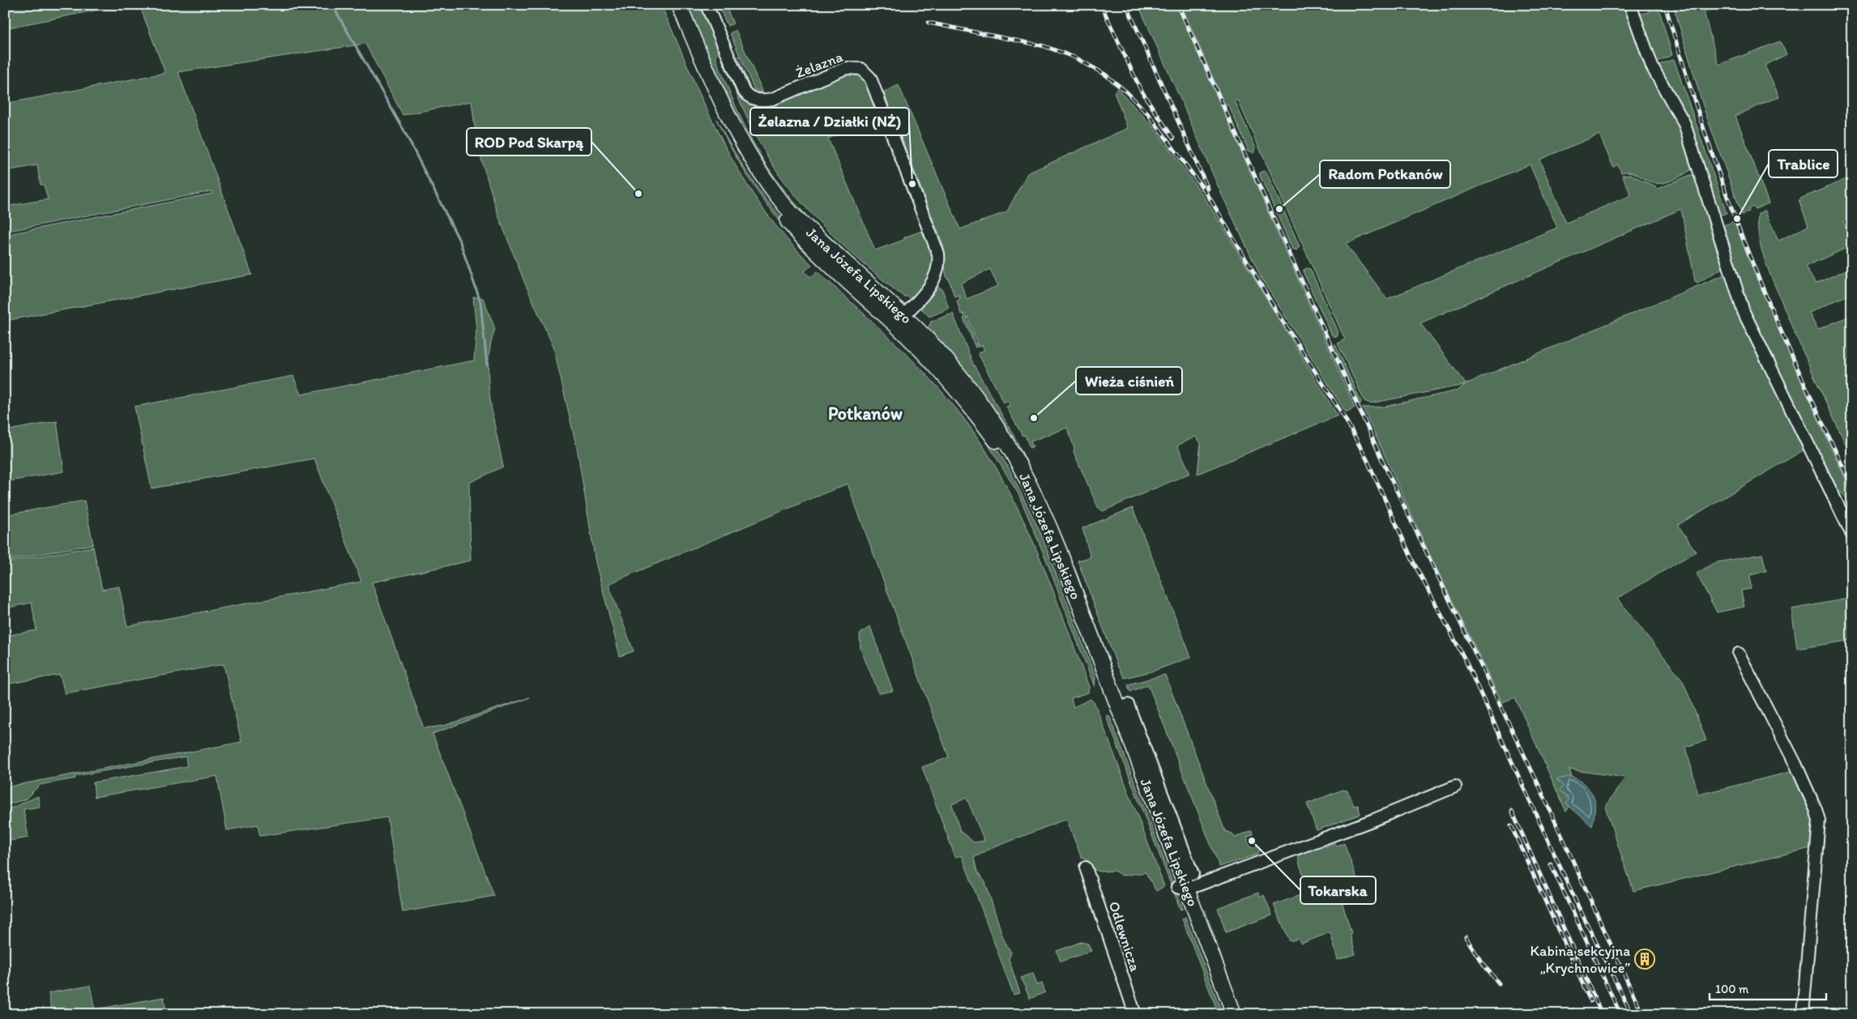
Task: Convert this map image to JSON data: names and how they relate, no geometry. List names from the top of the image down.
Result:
{
  "streets": {
    "main road": ["Jana Józefa Lipskiego"],
    "street": ["Żelazna", "Odlewnicza"]
  },
  "crossings": [
    ["Żelazna", "Jana Józefa Lipskiego"]
  ],
  "districts": ["Potkanów"],
  "places": {
    "other": [
      "Żelazna / Działki (NŻ)",
      "ROD Pod Skarpą",
      "Radom Potkanów",
      "Trablice",
      "Wieża ciśnień",
      "Tokarska"
    ],
    "building": ["Kabina sekcyjna „Krychnowice”"]
  },
  "scale_bar": "100 m"
}
